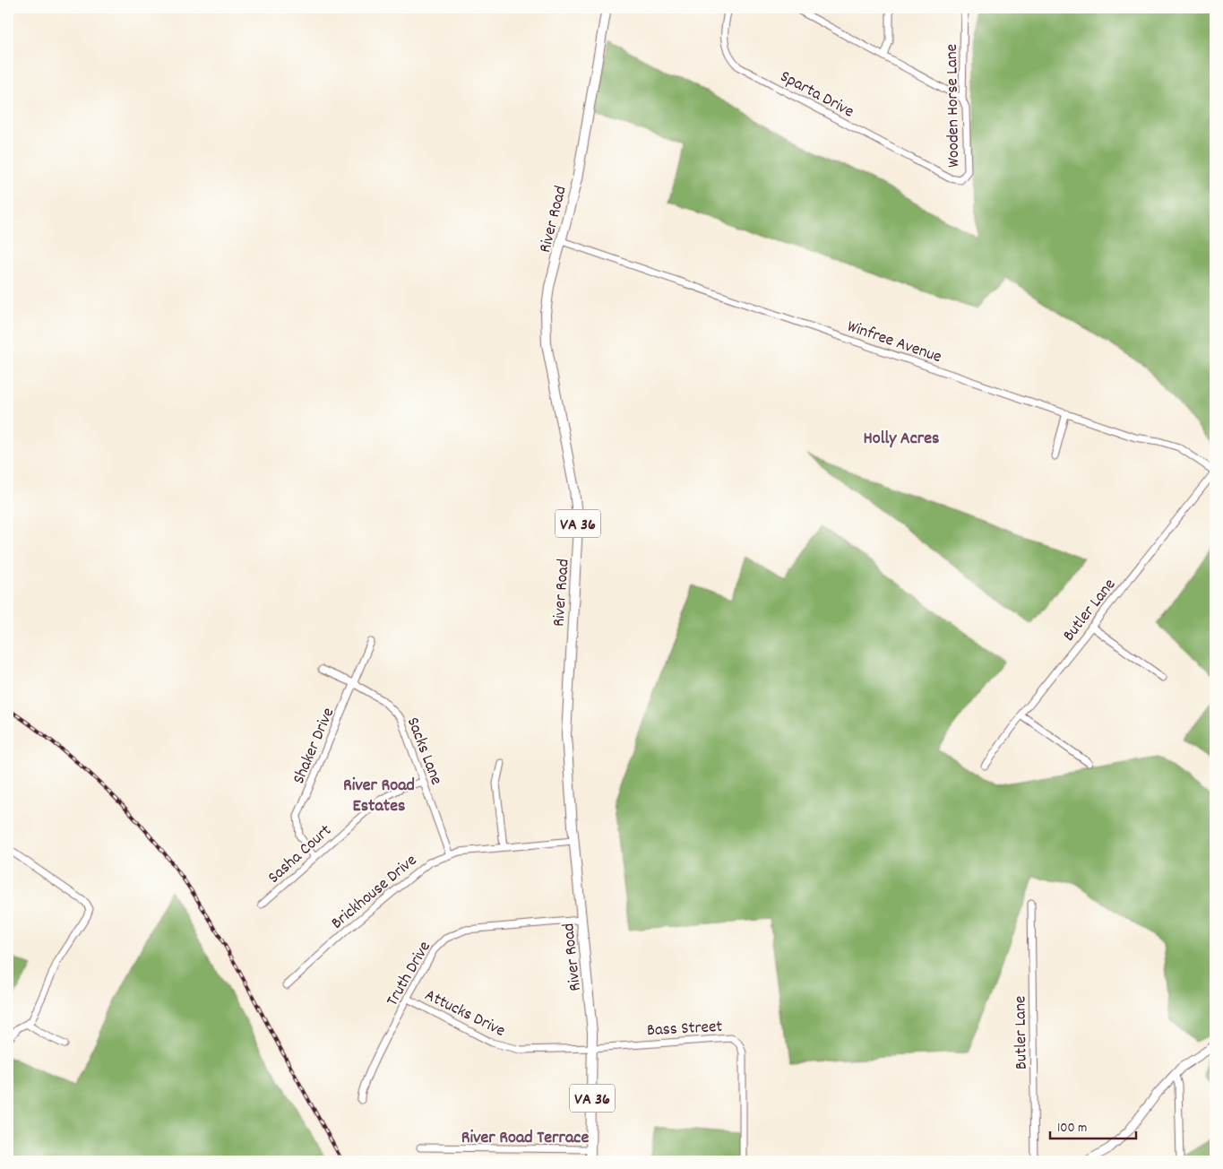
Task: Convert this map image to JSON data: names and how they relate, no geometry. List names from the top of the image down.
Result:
{
  "streets": {
    "main road": ["River Road", "VA 36"],
    "street": [
      "Sparta Drive",
      "Wooden Horse Lane",
      "Winfree Avenue",
      "Butler Lane",
      "Shaker Drive",
      "Sacks Lane",
      "Sasha Court",
      "Brickhouse Drive",
      "Truth Drive",
      "Attucks Drive",
      "Bass Street"
    ]
  },
  "crossings": [
    ["Sparta Drive", "Wooden Horse Lane"],
    ["River Road", "Winfree Avenue"],
    ["River Road", "Brickhouse Drive"],
    ["River Road", "Truth Drive"],
    ["River Road", "Attucks Drive"],
    ["River Road", "Bass Street"],
    ["Winfree Avenue", "Butler Lane"],
    ["Shaker Drive", "Sacks Lane"],
    ["Shaker Drive", "Sasha Court"],
    ["Sacks Lane", "Sasha Court"],
    ["Sacks Lane", "Brickhouse Drive"],
    ["Truth Drive", "Attucks Drive"],
    ["Attucks Drive", "Bass Street"]
  ],
  "districts": ["Holly Acres", "River Road Estates", "River Road Terrace"],
  "scale_bar": "100 m"
}
